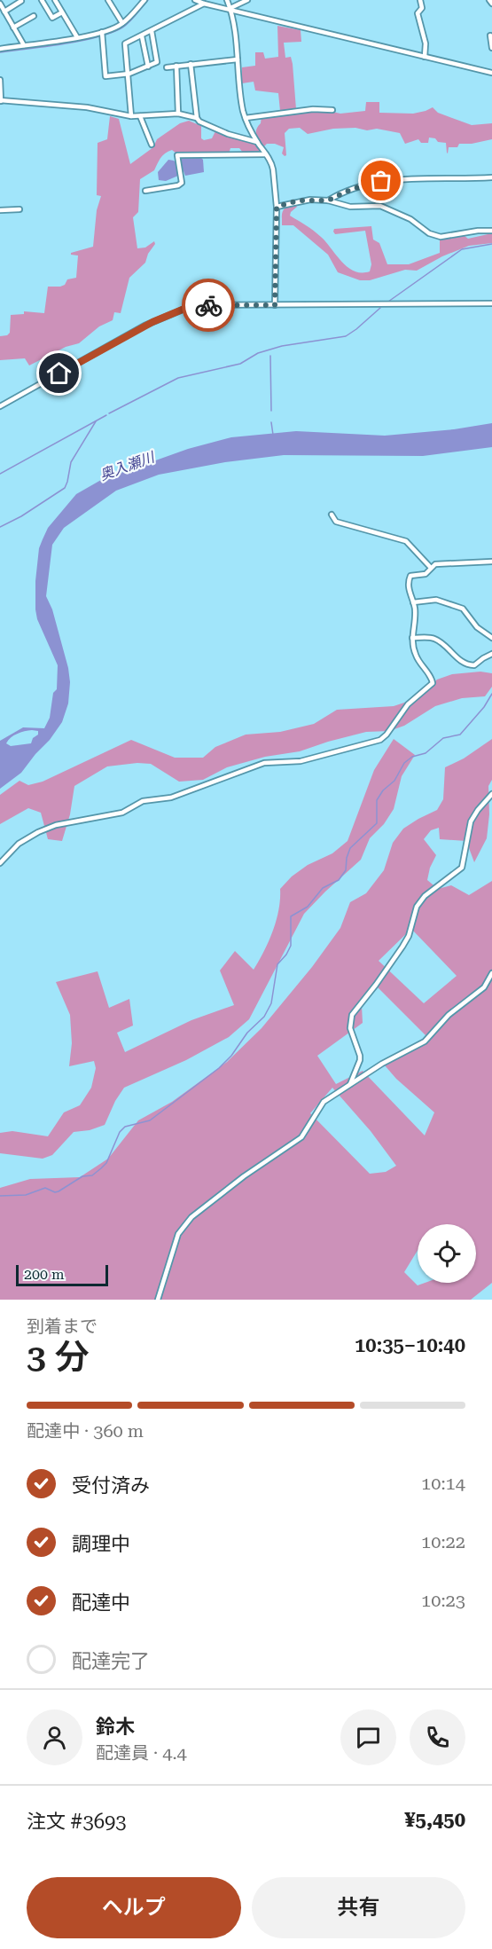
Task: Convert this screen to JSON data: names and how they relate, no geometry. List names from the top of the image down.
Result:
{
  "water": ["奥入瀬川"],
  "scale_bar": "200 m",
  "page": {
    "scale": "200 m",
    "heading": ["3 分", "到着まで", "10:35–10:40"],
    "panel": [
      "鈴木",
      "配達員 · 4.4",
      "注文 #3693",
      "¥5,450"
    ],
    "bar": "配達中 · 360 m",
    "list": [
      ["受付済み", "10:14"],
      ["調理中", "10:22"],
      ["配達中", "10:23"],
      "配達完了"
    ],
    "buttons": ["ヘルプ", "共有"]
  }
}
